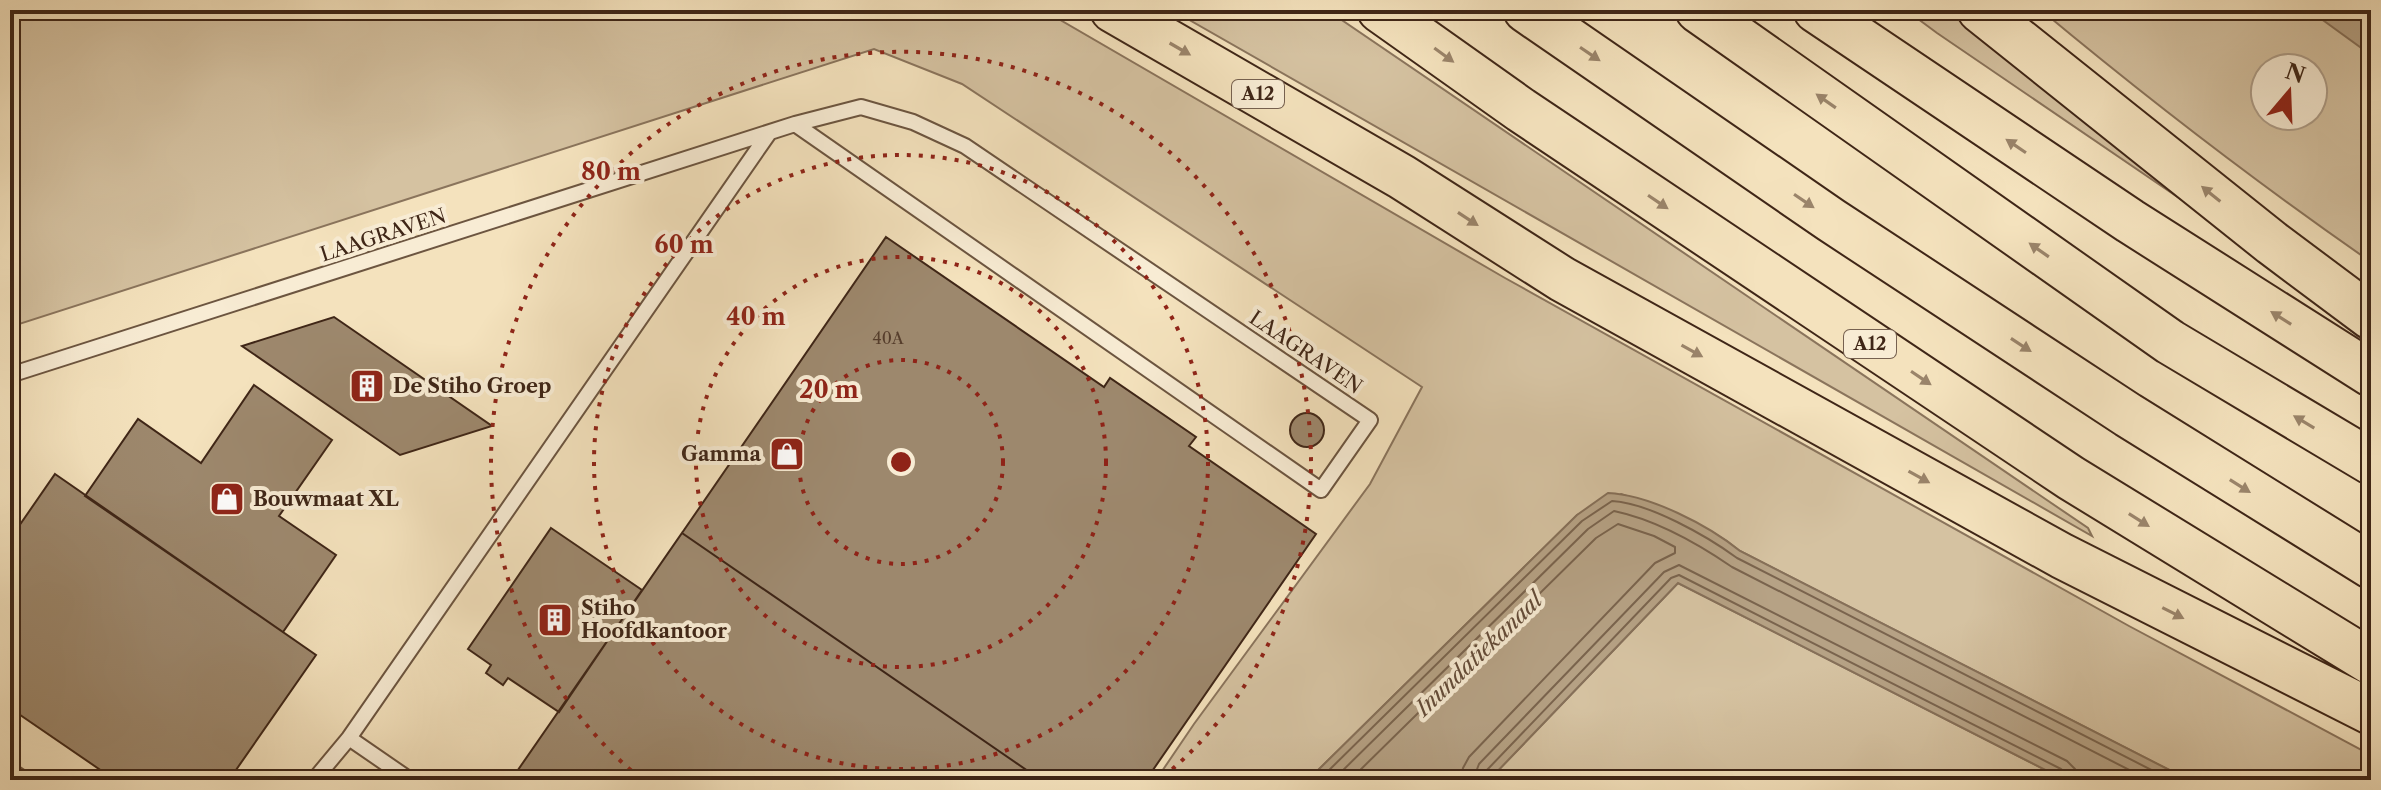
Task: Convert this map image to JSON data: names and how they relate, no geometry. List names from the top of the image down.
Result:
{
  "streets": {
    "highway": ["A12"],
    "lane": ["LAAGRAVEN"]
  },
  "water": ["Inundatiekanaal"],
  "places": {
    "building": ["De Stiho Groep", "Stiho Hoofdkantoor"],
    "shop": ["Gamma", "Bouwmaat XL"]
  },
  "house_numbers": ["40A"],
  "north": "top",
  "rings": [
    "80 m",
    "60 m",
    "40 m",
    "20 m"
  ]
}
